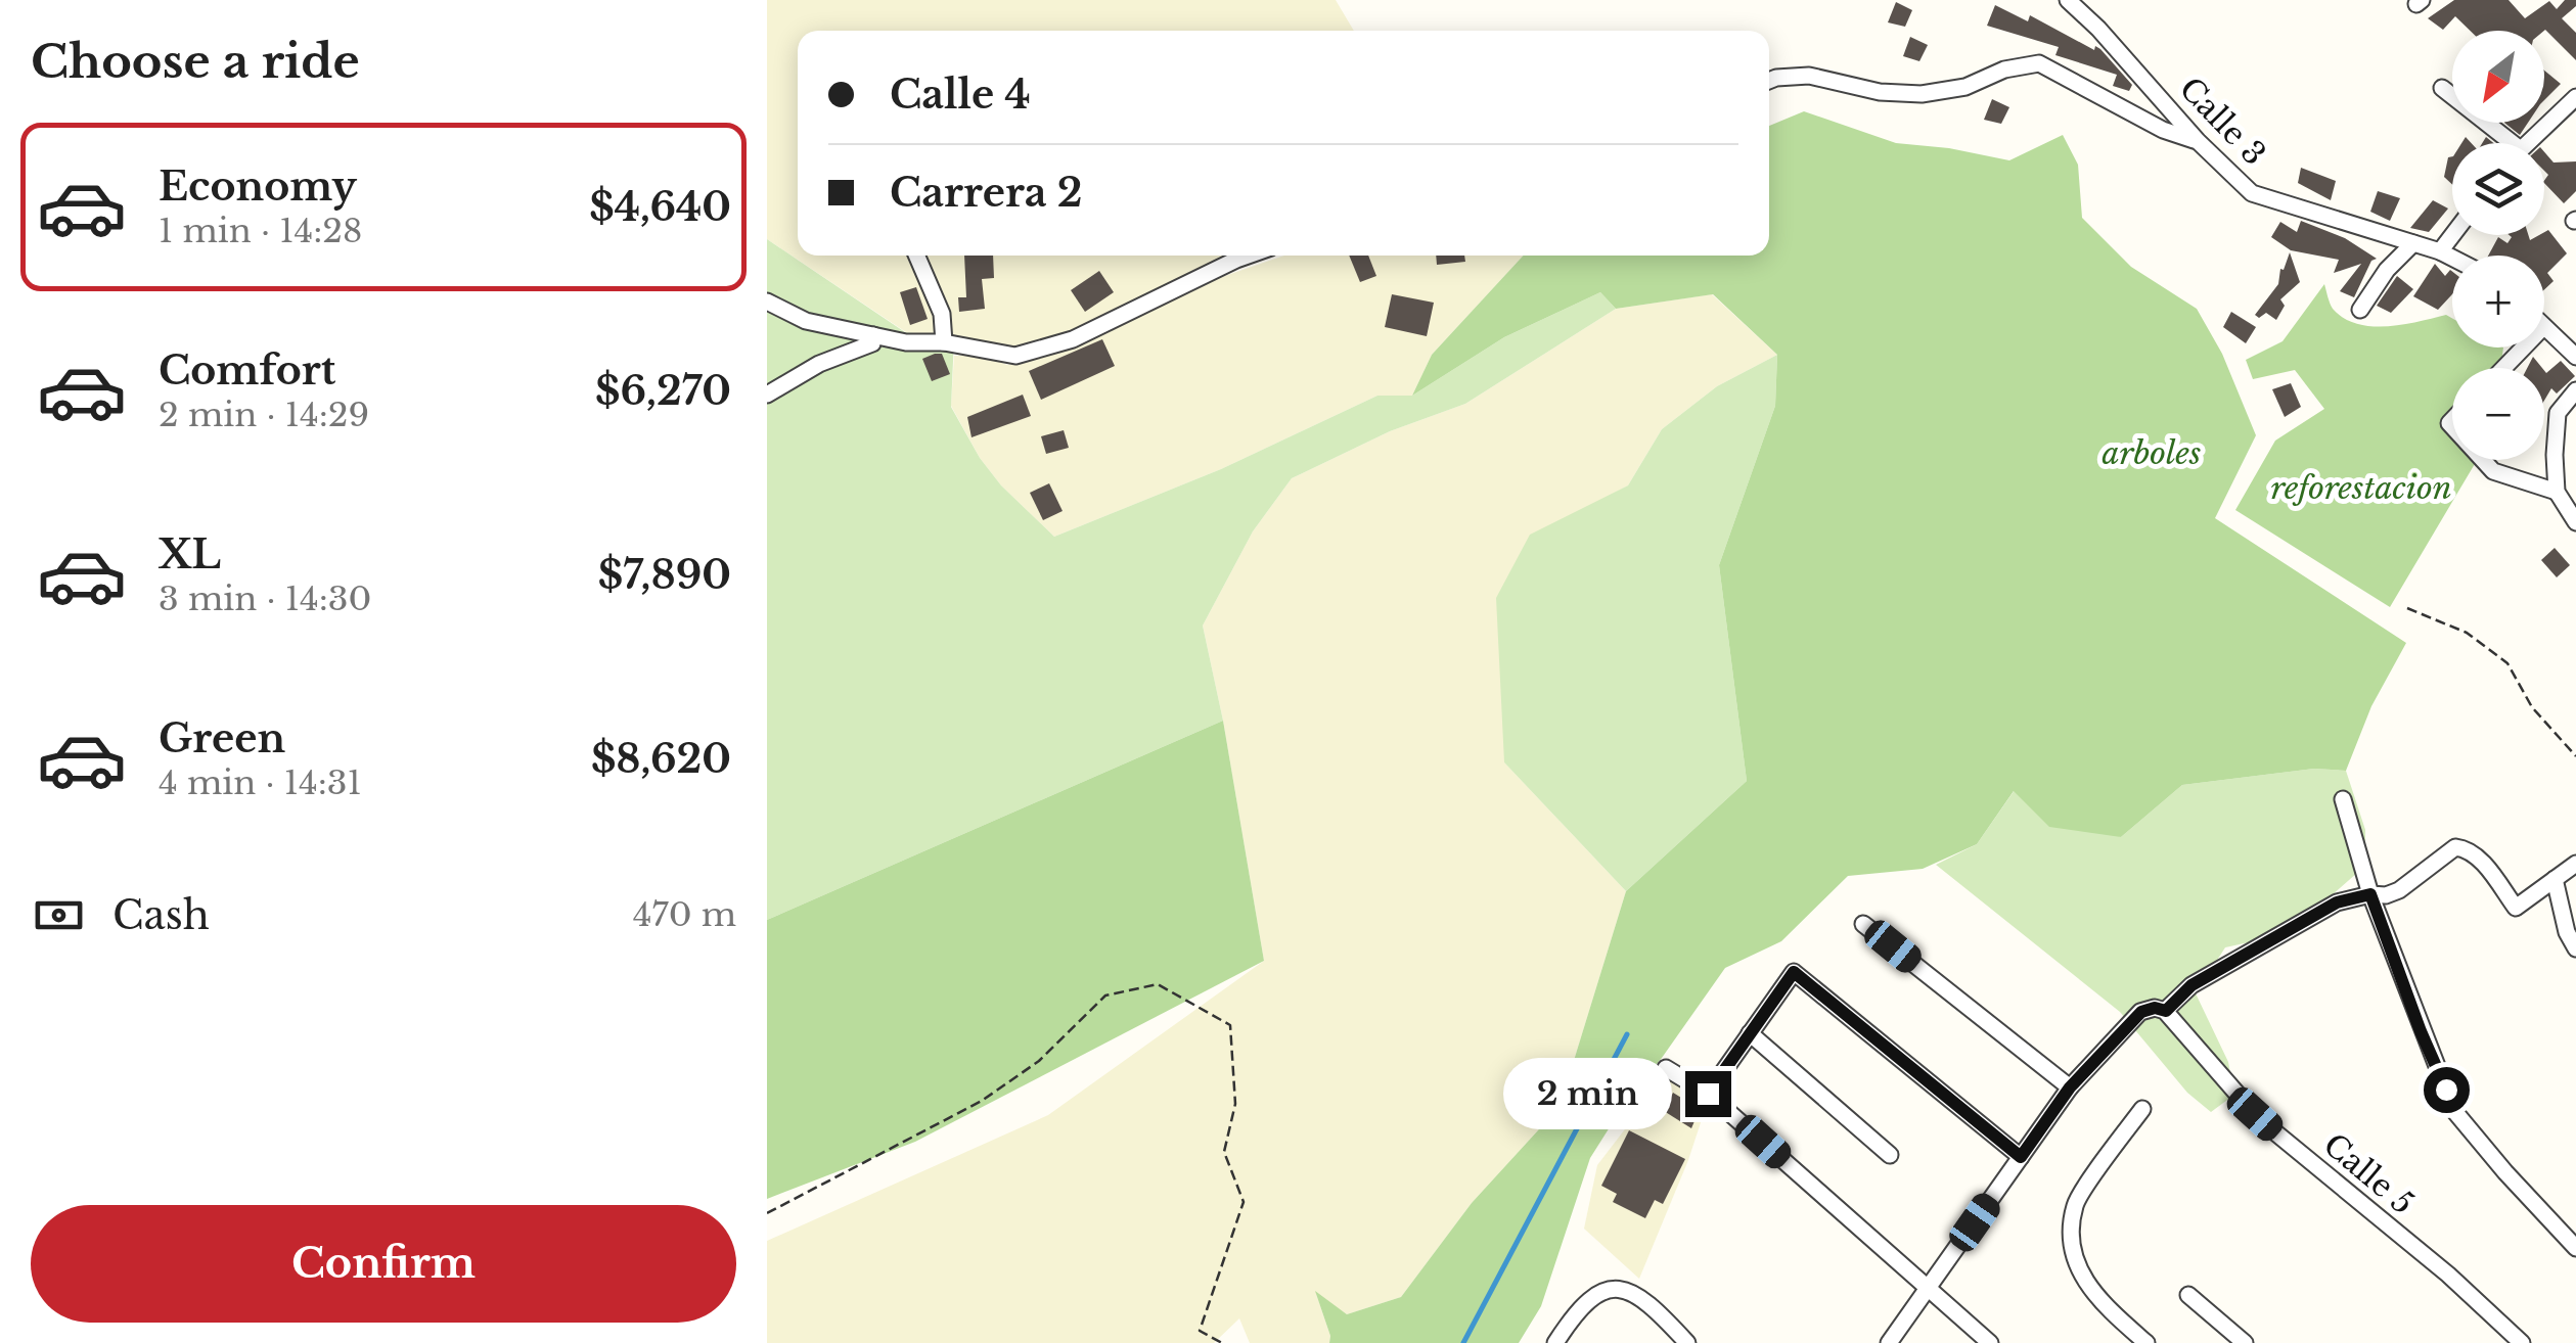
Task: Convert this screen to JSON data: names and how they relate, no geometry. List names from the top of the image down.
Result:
{
  "streets": {
    "street": ["Calle 3", "Calle 5"]
  },
  "parks": ["arboles", "reforestacion"],
  "north": "bottom left",
  "page": {
    "heading": "Choose a ride",
    "map_buttons": ["+", "−"],
    "banner": ["Calle 4", "Carrera 2"],
    "list": [
      {
        "name": "Economy",
        "note": "1 min · 14:28",
        "value": "$4,640"
      },
      {
        "name": "Comfort",
        "note": "2 min · 14:29",
        "value": "$6,270"
      },
      {
        "name": "XL",
        "note": "3 min · 14:30",
        "value": "$7,890"
      },
      {
        "name": "Green",
        "note": "4 min · 14:31",
        "value": "$8,620"
      }
    ],
    "pay": ["Cash", "470 m"],
    "bubble": "2 min",
    "buttons": "Confirm"
  }
}
